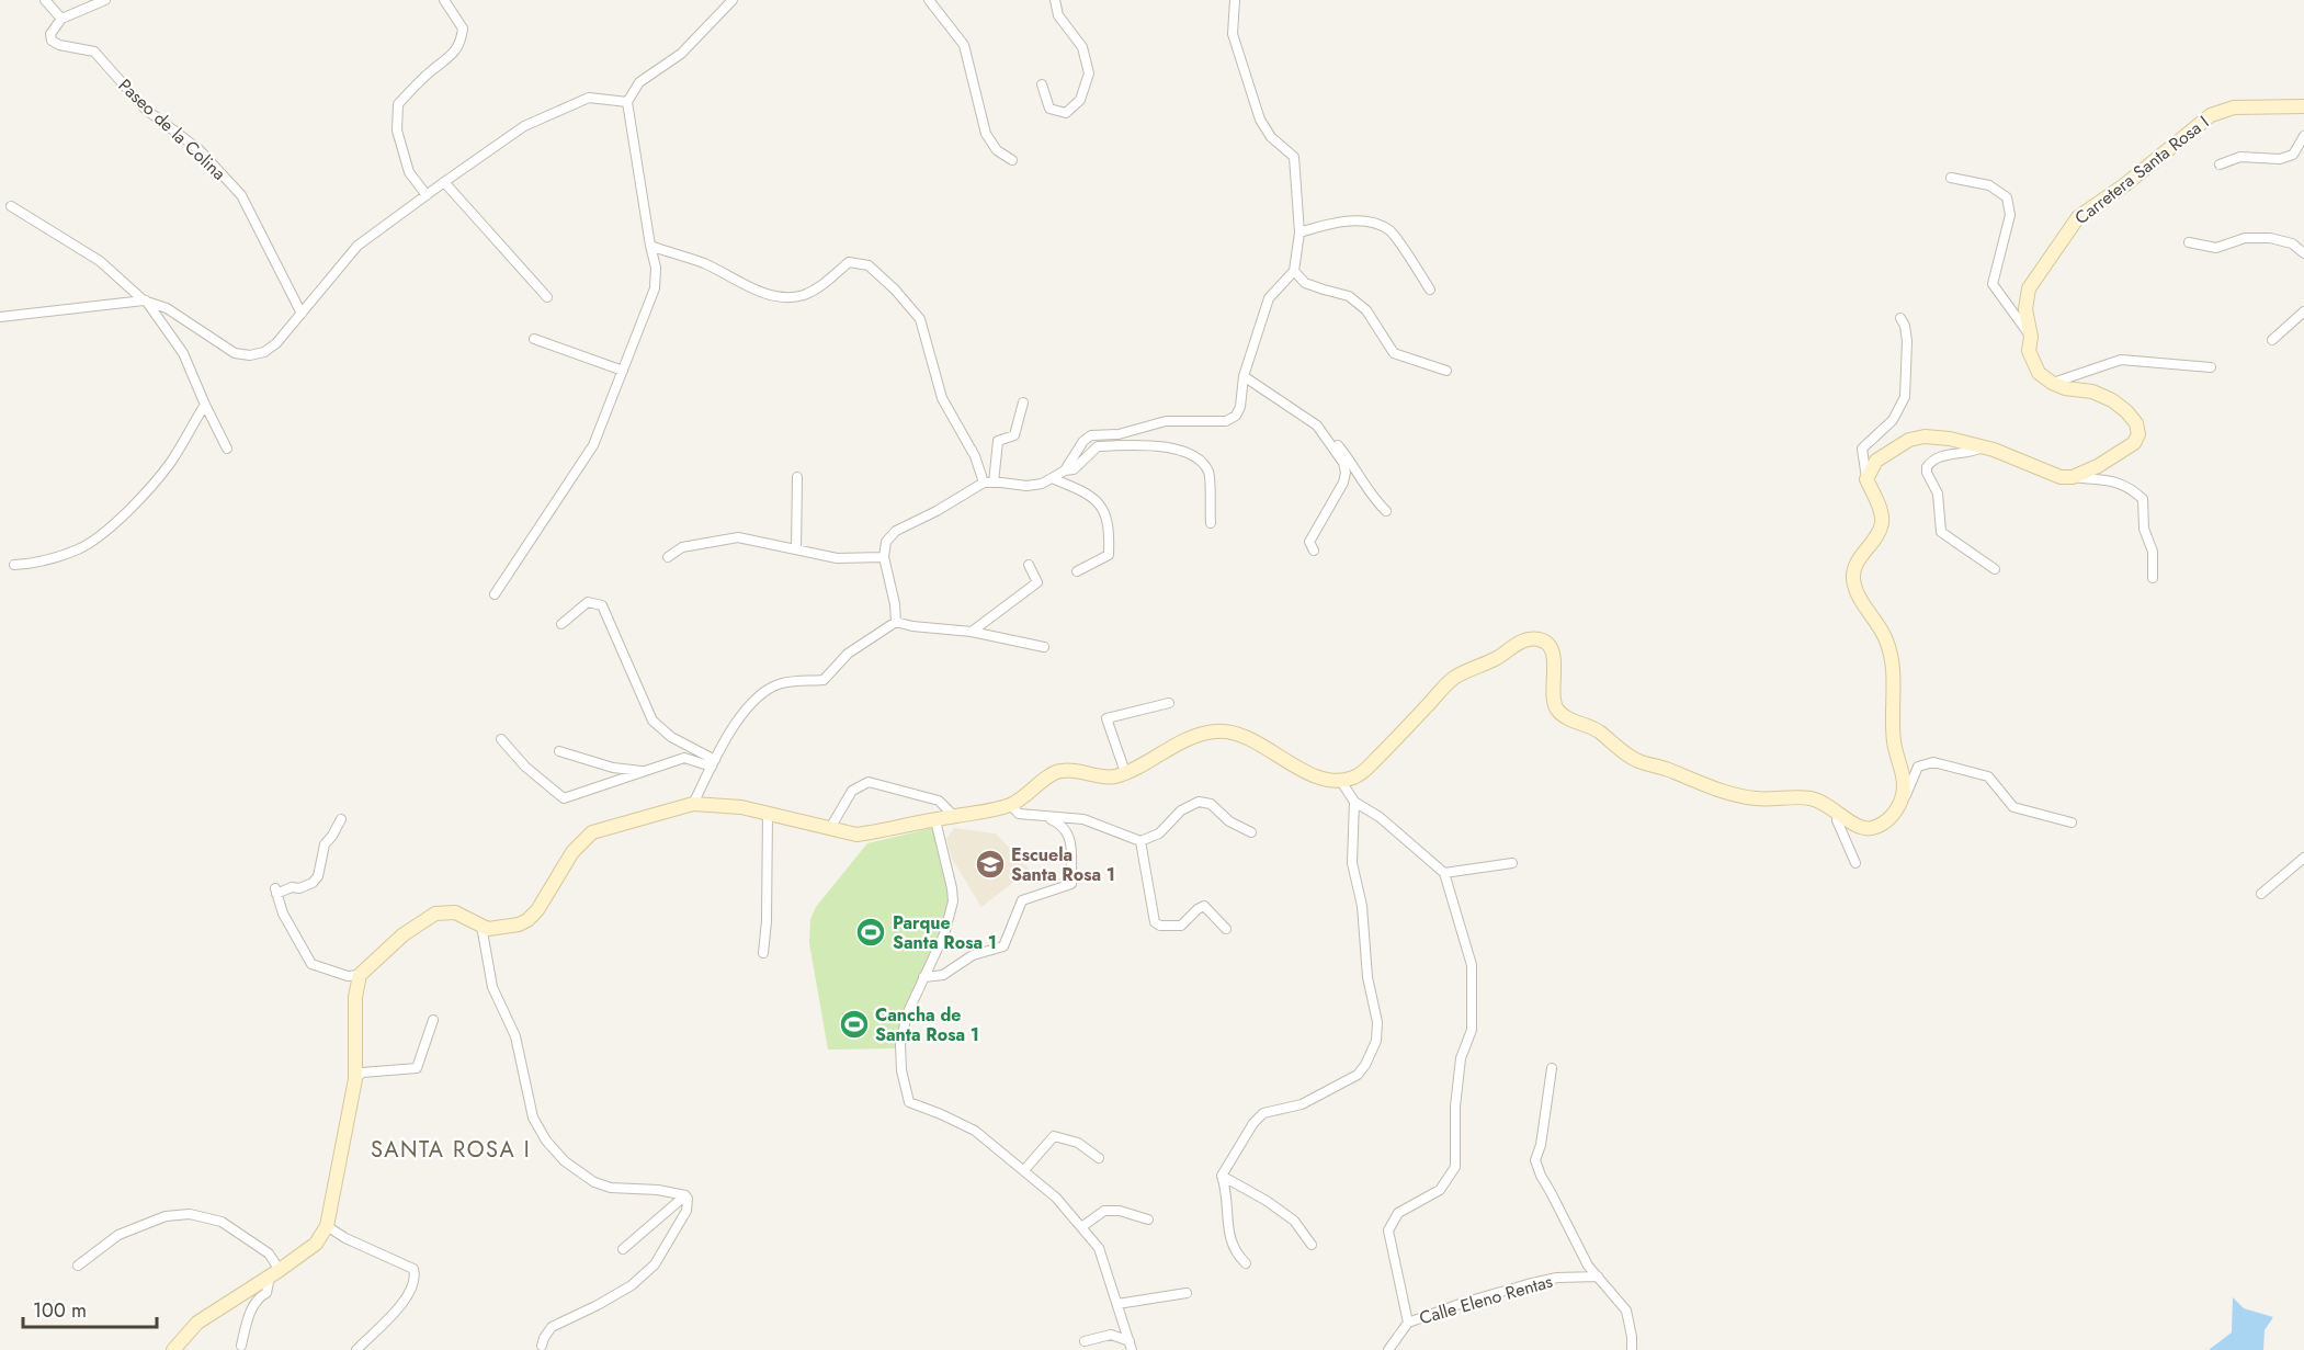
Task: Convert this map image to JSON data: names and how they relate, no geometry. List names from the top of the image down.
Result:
{
  "streets": {
    "street": ["Paseo de la Colina", "Carretera Santa Rosa I", "Calle Eleno Rentas"]
  },
  "districts": ["SANTA ROSA I"],
  "places": {
    "school or university": ["Escuela Santa Rosa 1"],
    "sports": ["Parque Santa Rosa 1", "Cancha de Santa Rosa 1"]
  },
  "scale_bar": "100 m"
}
